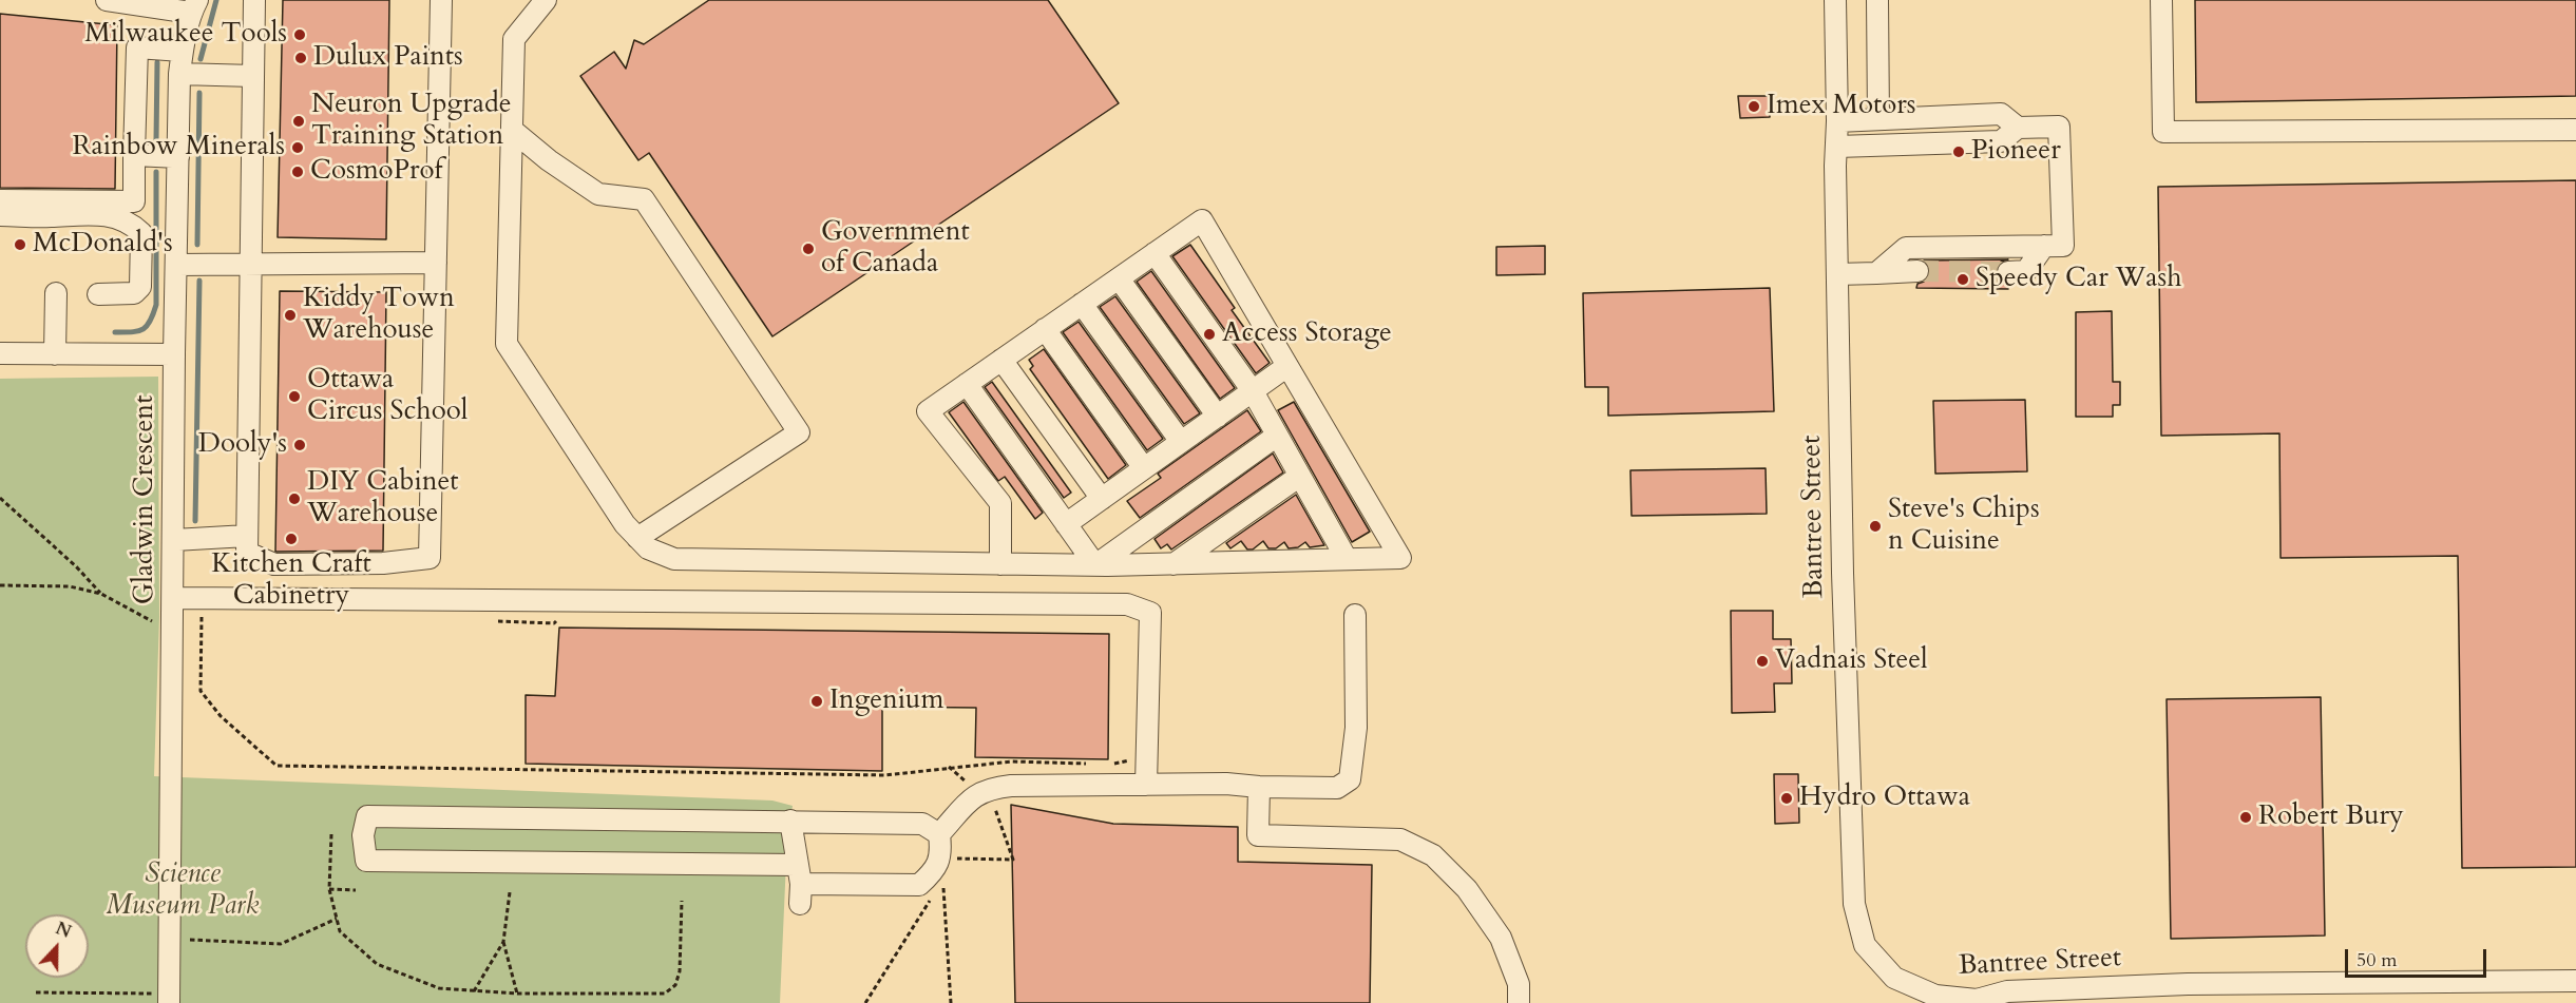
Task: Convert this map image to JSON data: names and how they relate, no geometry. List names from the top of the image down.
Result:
{
  "streets": {
    "street": ["Gladwin Crescent", "Bantree Street"]
  },
  "parks": ["Science Museum Park"],
  "places": [
    "Milwaukee Tools",
    "Dulux Paints",
    "Imex Motors",
    "Neuron Upgrade Training Station",
    "Rainbow Minerals",
    "Pioneer",
    "CosmoProf",
    "McDonald's",
    "Government of Canada",
    "Speedy Car Wash",
    "Kiddy Town Warehouse",
    "Access Storage",
    "Ottawa Circus School",
    "Dooly's",
    "DIY Cabinet Warehouse",
    "Steve's Chips n Cuisine",
    "Kitchen Craft Cabinetry",
    "Vadnais Steel",
    "Ingenium",
    "Hydro Ottawa",
    "Robert Bury"
  ],
  "scale_bar": "50 m",
  "north": "top"
}
